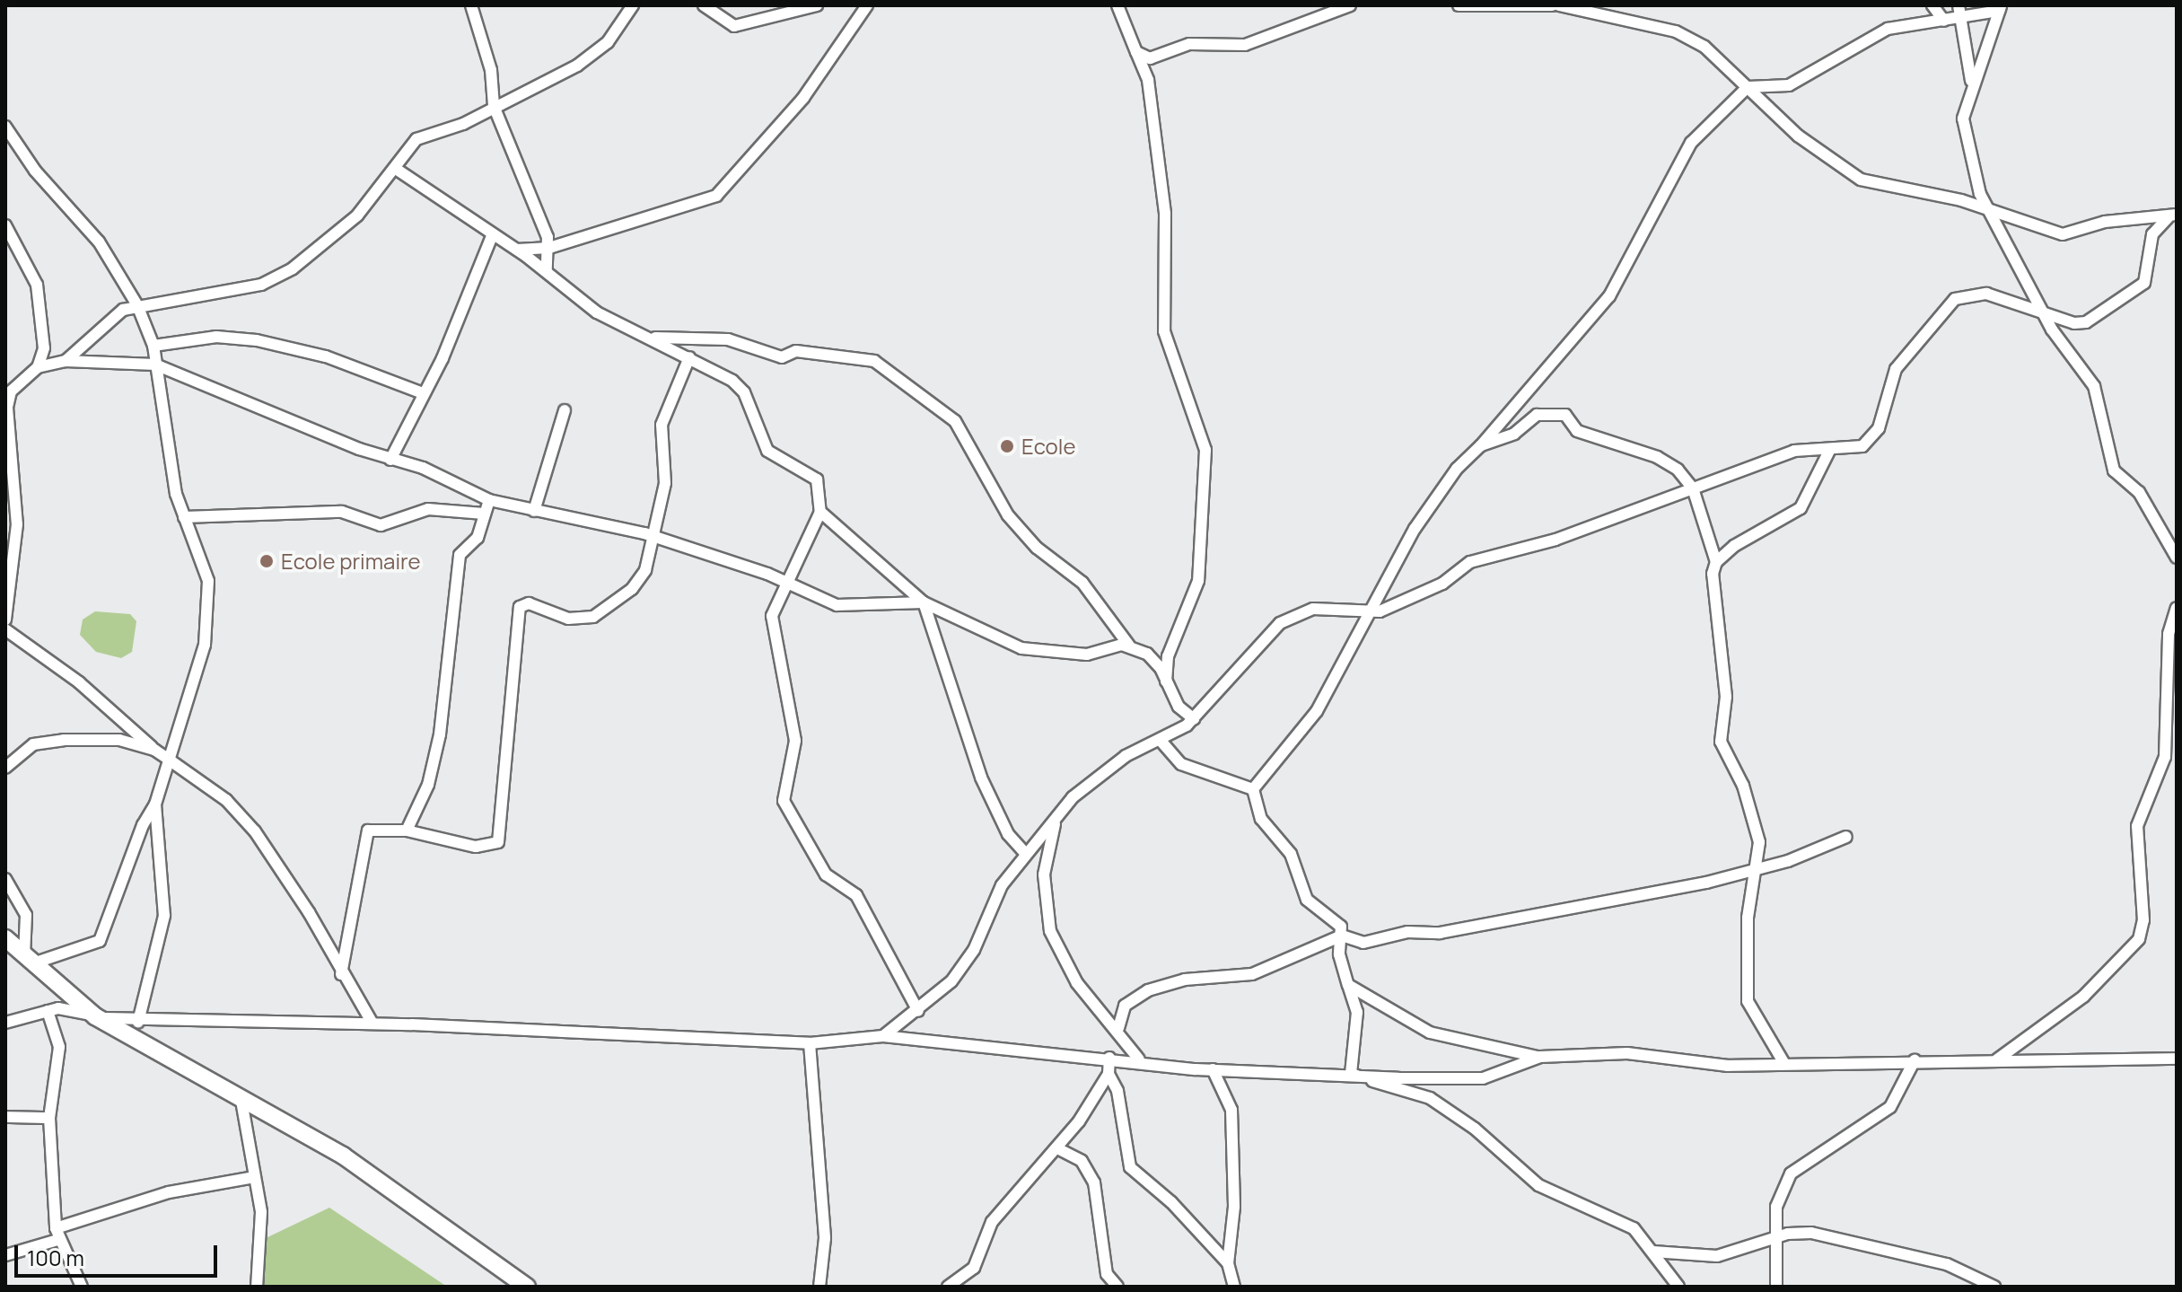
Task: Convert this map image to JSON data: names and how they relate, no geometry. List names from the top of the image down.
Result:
{
  "places": ["Ecole", "Ecole primaire"],
  "scale_bar": "100 m"
}
